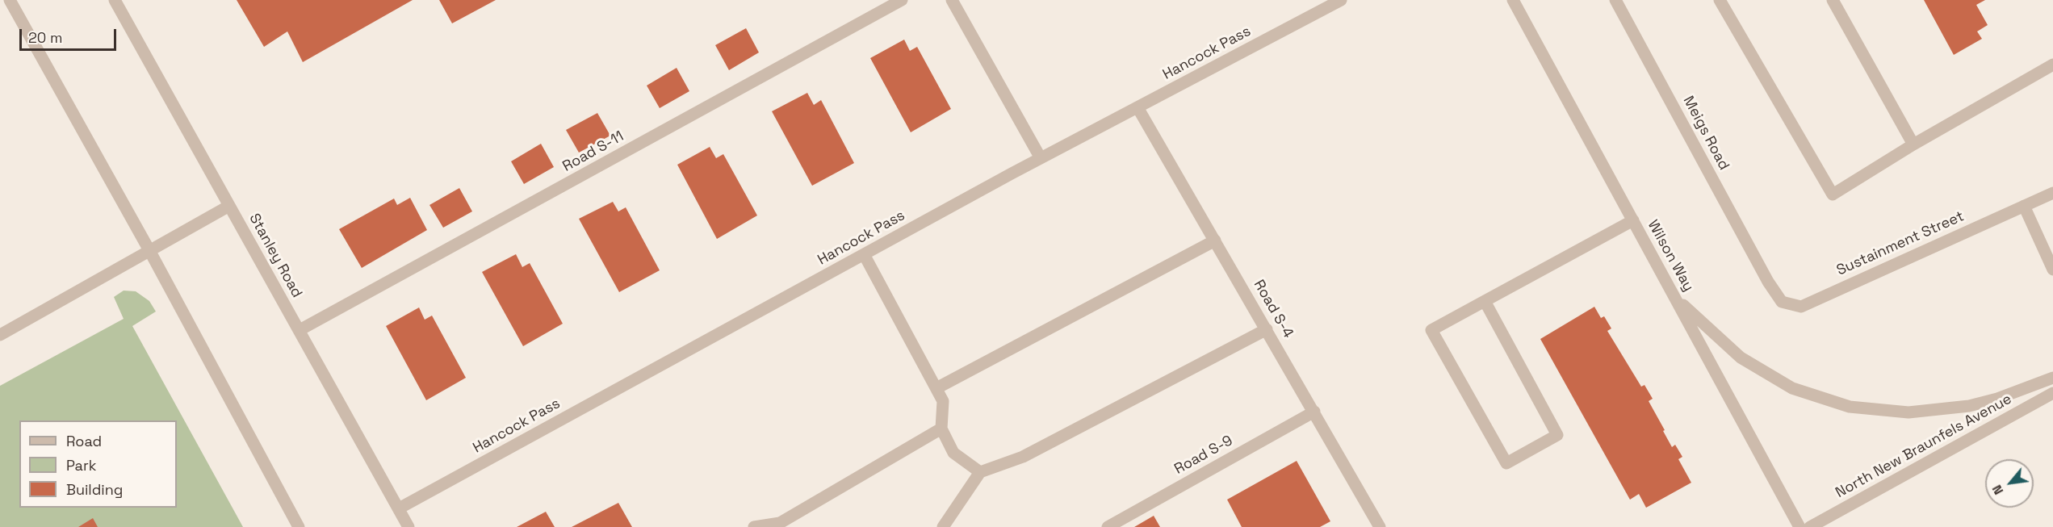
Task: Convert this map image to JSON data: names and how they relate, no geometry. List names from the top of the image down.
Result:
{
  "streets": {
    "street": [
      "Hancock Pass",
      "Meigs Road",
      "Road S-11",
      "Sustainment Street",
      "Stanley Road",
      "Wilson Way",
      "Road S-4",
      "North New Braunfels Avenue",
      "Road S-9"
    ]
  },
  "crossings": [
    ["Hancock Pass", "Stanley Road"],
    ["Hancock Pass", "Road S-4"],
    ["Meigs Road", "Sustainment Street"],
    ["Road S-11", "Stanley Road"],
    ["Road S-4", "Road S-9"]
  ],
  "legend": ["Road", "Park", "Building"],
  "scale_bar": "20 m",
  "north": "bottom left"
}
